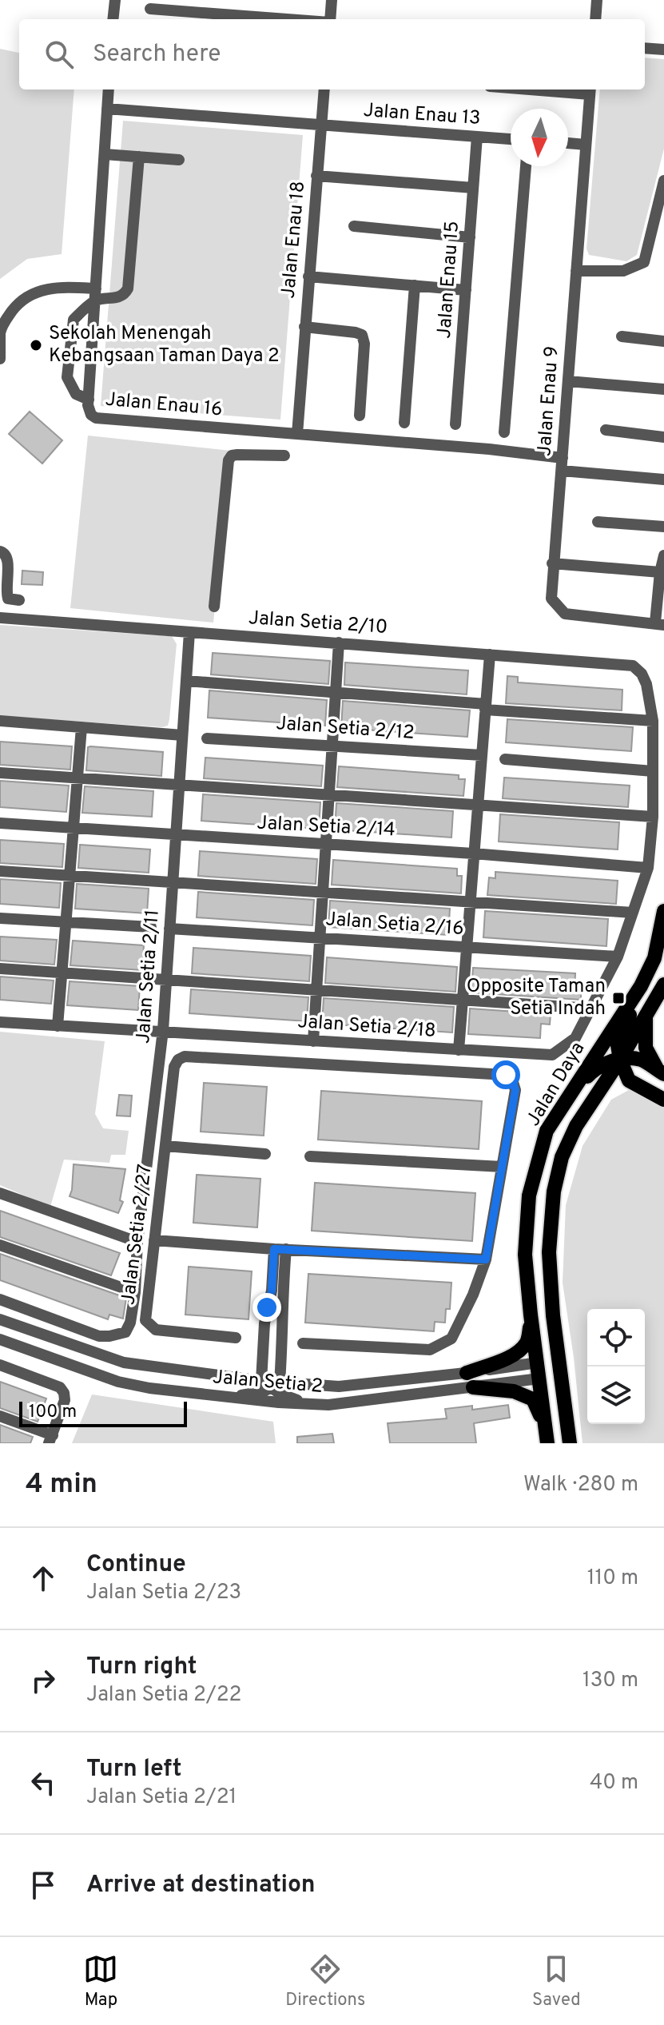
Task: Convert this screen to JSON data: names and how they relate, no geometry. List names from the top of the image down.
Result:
{
  "streets": {
    "main road": ["Jalan Daya"],
    "street": [
      "Jalan Enau 13",
      "Jalan Enau 18",
      "Jalan Enau 15",
      "Jalan Enau 9",
      "Jalan Enau 16",
      "Jalan Setia 2/10",
      "Jalan Setia 2/12",
      "Jalan Setia 2/14",
      "Jalan Setia 2/16",
      "Jalan Setia 2/11",
      "Jalan Setia 2/18",
      "Jalan Setia 2/27",
      "Jalan Setia 2"
    ]
  },
  "crossings": [
    ["Jalan Enau 13", "Jalan Enau 18"],
    ["Jalan Enau 13", "Jalan Enau 15"],
    ["Jalan Enau 13", "Jalan Enau 16"],
    ["Jalan Enau 18", "Jalan Enau 16"],
    ["Jalan Enau 9", "Jalan Enau 16"],
    ["Jalan Setia 2/10", "Jalan Setia 2/11"],
    ["Jalan Setia 2/10", "Jalan Setia 2/18"],
    ["Jalan Setia 2/14", "Jalan Setia 2/11"],
    ["Jalan Setia 2/14", "Jalan Setia 2/18"],
    ["Jalan Setia 2/16", "Jalan Setia 2/11"],
    ["Jalan Setia 2/16", "Jalan Setia 2/18"],
    ["Jalan Setia 2/11", "Jalan Setia 2/18"],
    ["Jalan Daya", "Jalan Setia 2"]
  ],
  "places": {
    "other": ["Sekolah Menengah Kebangsaan Taman Daya 2"],
    "transit": ["Opposite Taman Setia Indah"]
  },
  "scale_bar": "100 m",
  "north": "bottom",
  "page": {
    "search": "Search here",
    "scale": "100 m",
    "heading": ["4 min", "Walk · 280 m"],
    "list": [
      ["Continue", "Jalan Setia 2/23", "110 m"],
      ["Turn right", "Jalan Setia 2/22", "130 m"],
      ["Turn left", "Jalan Setia 2/21", "40 m"],
      "Arrive at destination"
    ],
    "nav": ["Map", "Directions", "Saved"]
  }
}
